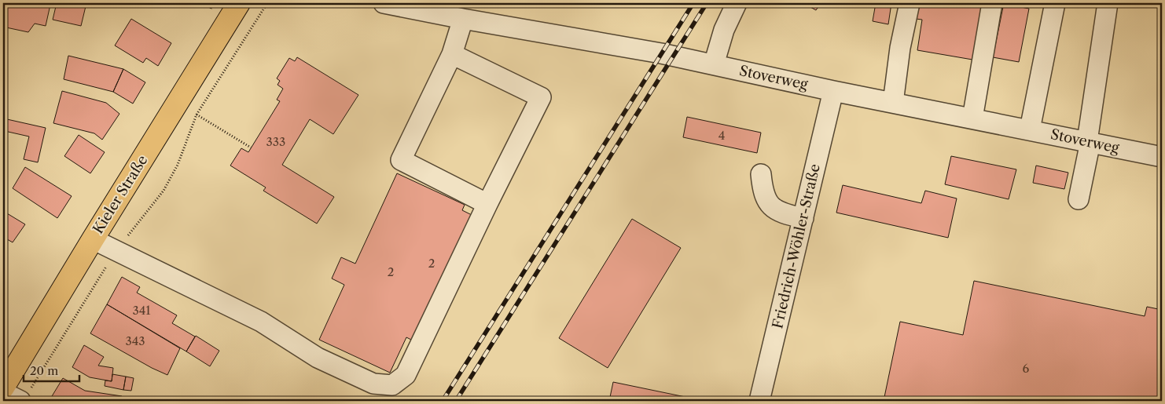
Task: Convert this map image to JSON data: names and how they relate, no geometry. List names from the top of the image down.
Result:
{
  "streets": {
    "main road": ["Kieler Straße"],
    "street": ["Stoverweg", "Friedrich-Wöhler-Straße"]
  },
  "crossings": [
    ["Stoverweg", "Friedrich-Wöhler-Straße"]
  ],
  "house_numbers": [
    "4",
    "333",
    "2",
    "2",
    "341",
    "343",
    "6"
  ],
  "scale_bar": "20 m"
}
